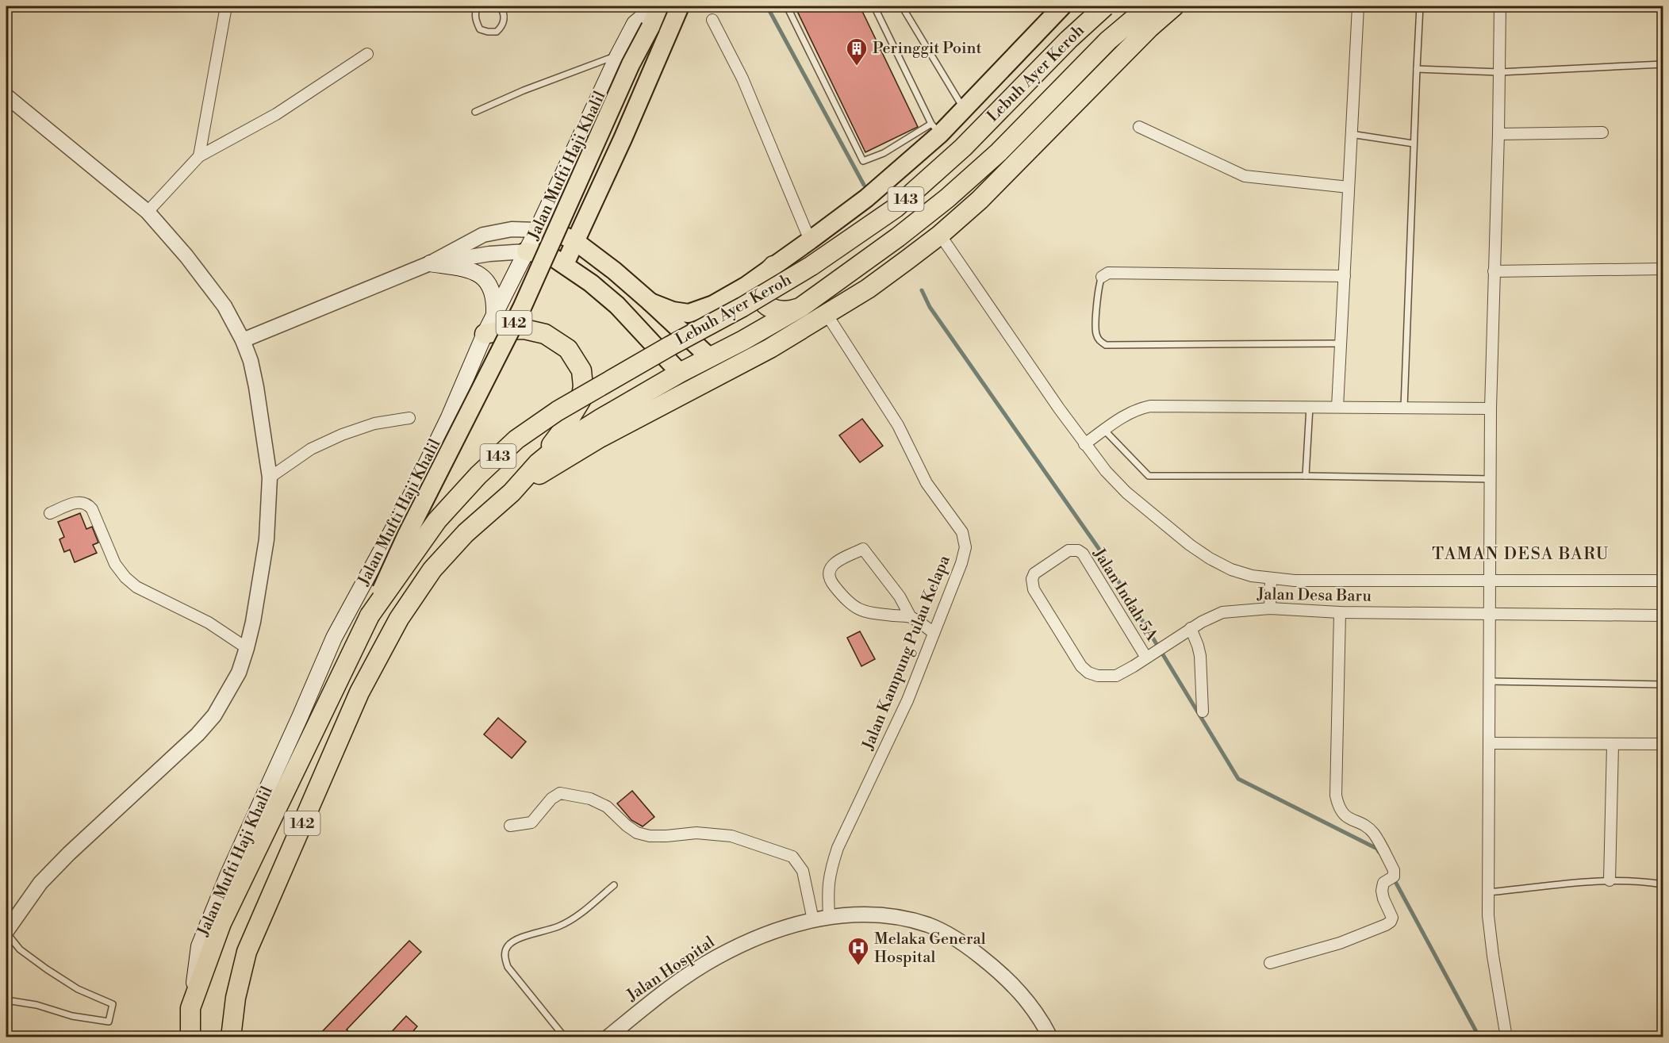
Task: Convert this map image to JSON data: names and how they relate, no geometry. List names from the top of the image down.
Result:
{
  "streets": {
    "highway": [
      "Lebuh Ayer Keroh",
      "Jalan Mufti Haji Khalil",
      "143",
      "142"
    ],
    "street": [
      "Jalan Indah 5A",
      "Jalan Desa Baru",
      "Jalan Kampung Pulau Kelapa",
      "Jalan Hospital"
    ]
  },
  "crossings": [
    ["Lebuh Ayer Keroh", "142"],
    ["Jalan Mufti Haji Khalil", "142"],
    ["143", "142"],
    ["143", "Jalan Kampung Pulau Kelapa"],
    ["Jalan Indah 5A", "Jalan Desa Baru"],
    ["Jalan Kampung Pulau Kelapa", "Jalan Hospital"]
  ],
  "districts": ["TAMAN DESA BARU"],
  "places": {
    "building": ["Peringgit Point"],
    "hospital": ["Melaka General Hospital"]
  }
}
